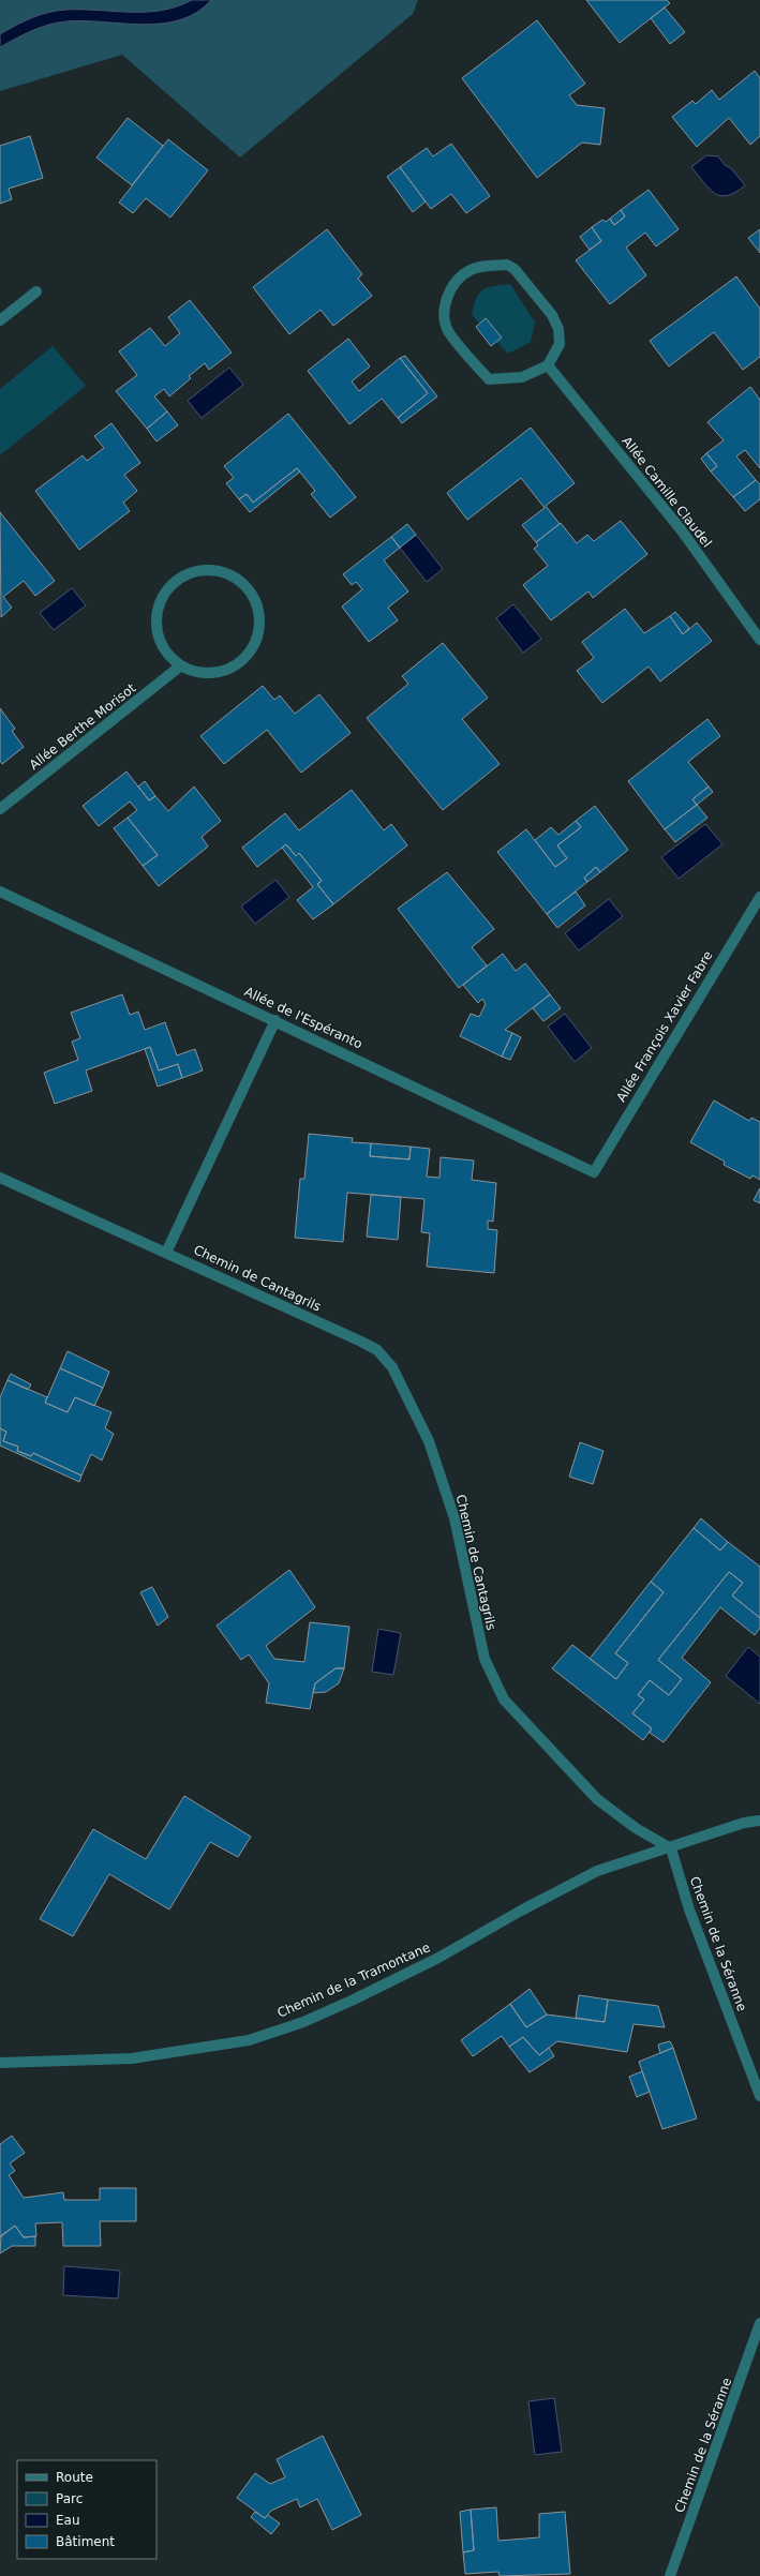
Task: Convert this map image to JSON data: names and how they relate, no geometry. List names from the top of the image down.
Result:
{
  "streets": {
    "street": [
      "Allée Camille Claudel",
      "Allée Berthe Morisot",
      "Allée de l'Espéranto",
      "Allée François Xavier Fabre",
      "Chemin de Cantagrils",
      "Chemin de la Séranne",
      "Chemin de la Tramontane"
    ]
  },
  "crossings": [
    ["Allée de l'Espéranto", "Allée François Xavier Fabre"],
    ["Chemin de Cantagrils", "Chemin de la Séranne"],
    ["Chemin de Cantagrils", "Chemin de la Tramontane"],
    ["Chemin de la Séranne", "Chemin de la Tramontane"]
  ],
  "legend": [
    "Route",
    "Parc",
    "Eau",
    "Bâtiment"
  ]
}
